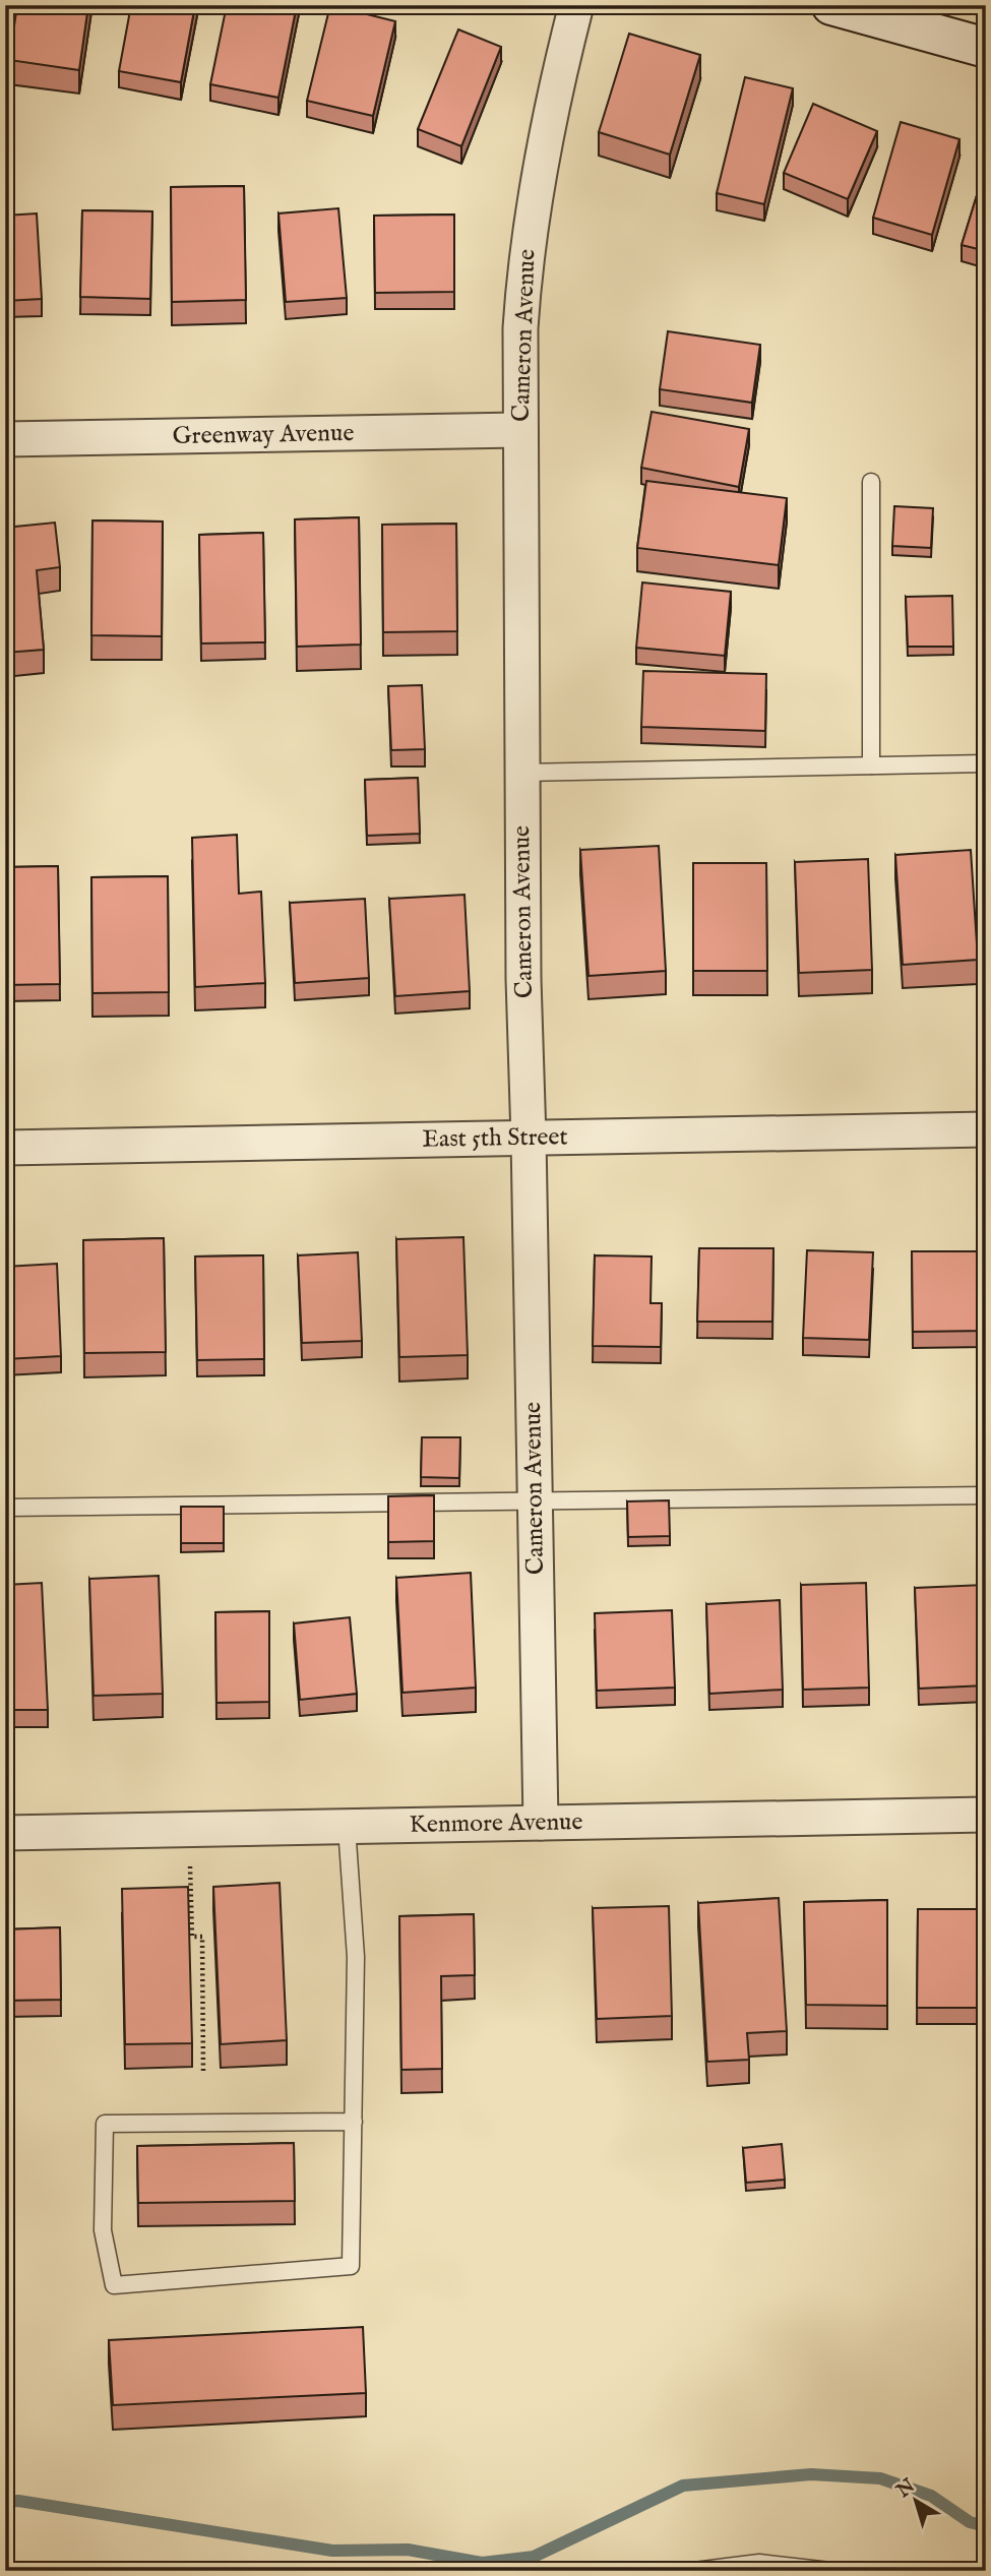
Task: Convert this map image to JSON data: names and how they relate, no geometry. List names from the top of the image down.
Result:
{
  "streets": {
    "street": [
      "Cameron Avenue",
      "Greenway Avenue",
      "East 5th Street",
      "Kenmore Avenue"
    ]
  },
  "crossings": [
    ["Cameron Avenue", "Greenway Avenue"],
    ["Cameron Avenue", "East 5th Street"],
    ["Cameron Avenue", "Kenmore Avenue"]
  ],
  "north": "top left"
}
